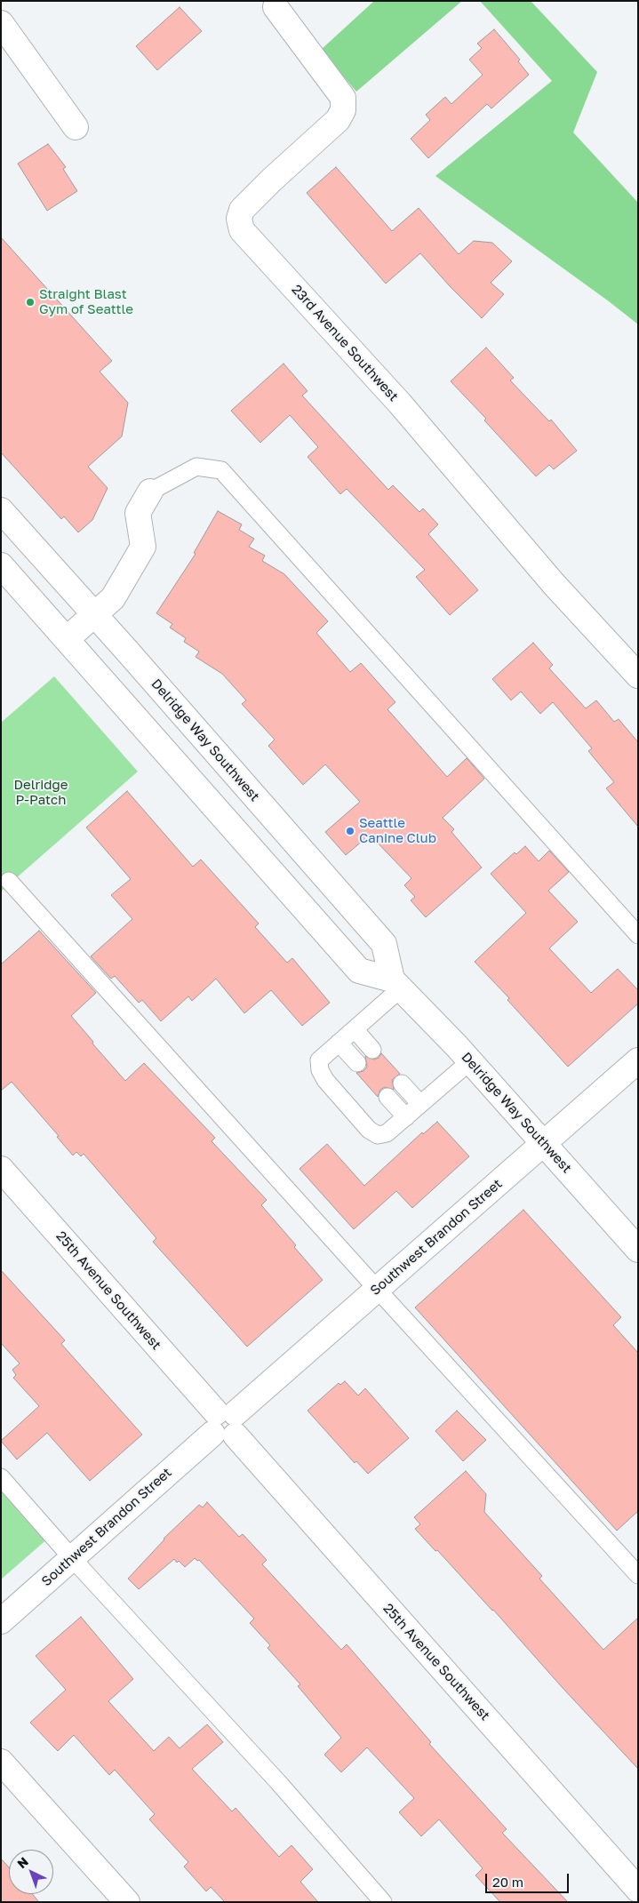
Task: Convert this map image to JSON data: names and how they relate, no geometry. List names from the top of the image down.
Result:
{
  "streets": {
    "street": [
      "23rd Avenue Southwest",
      "Delridge Way Southwest",
      "Southwest Brandon Street",
      "25th Avenue Southwest"
    ]
  },
  "crossings": [
    ["Delridge Way Southwest", "Southwest Brandon Street"],
    ["Southwest Brandon Street", "25th Avenue Southwest"]
  ],
  "parks": ["Delridge P-Patch"],
  "places": ["Straight Blast Gym of Seattle", "Seattle Canine Club"],
  "scale_bar": "20 m",
  "north": "top left"
}
